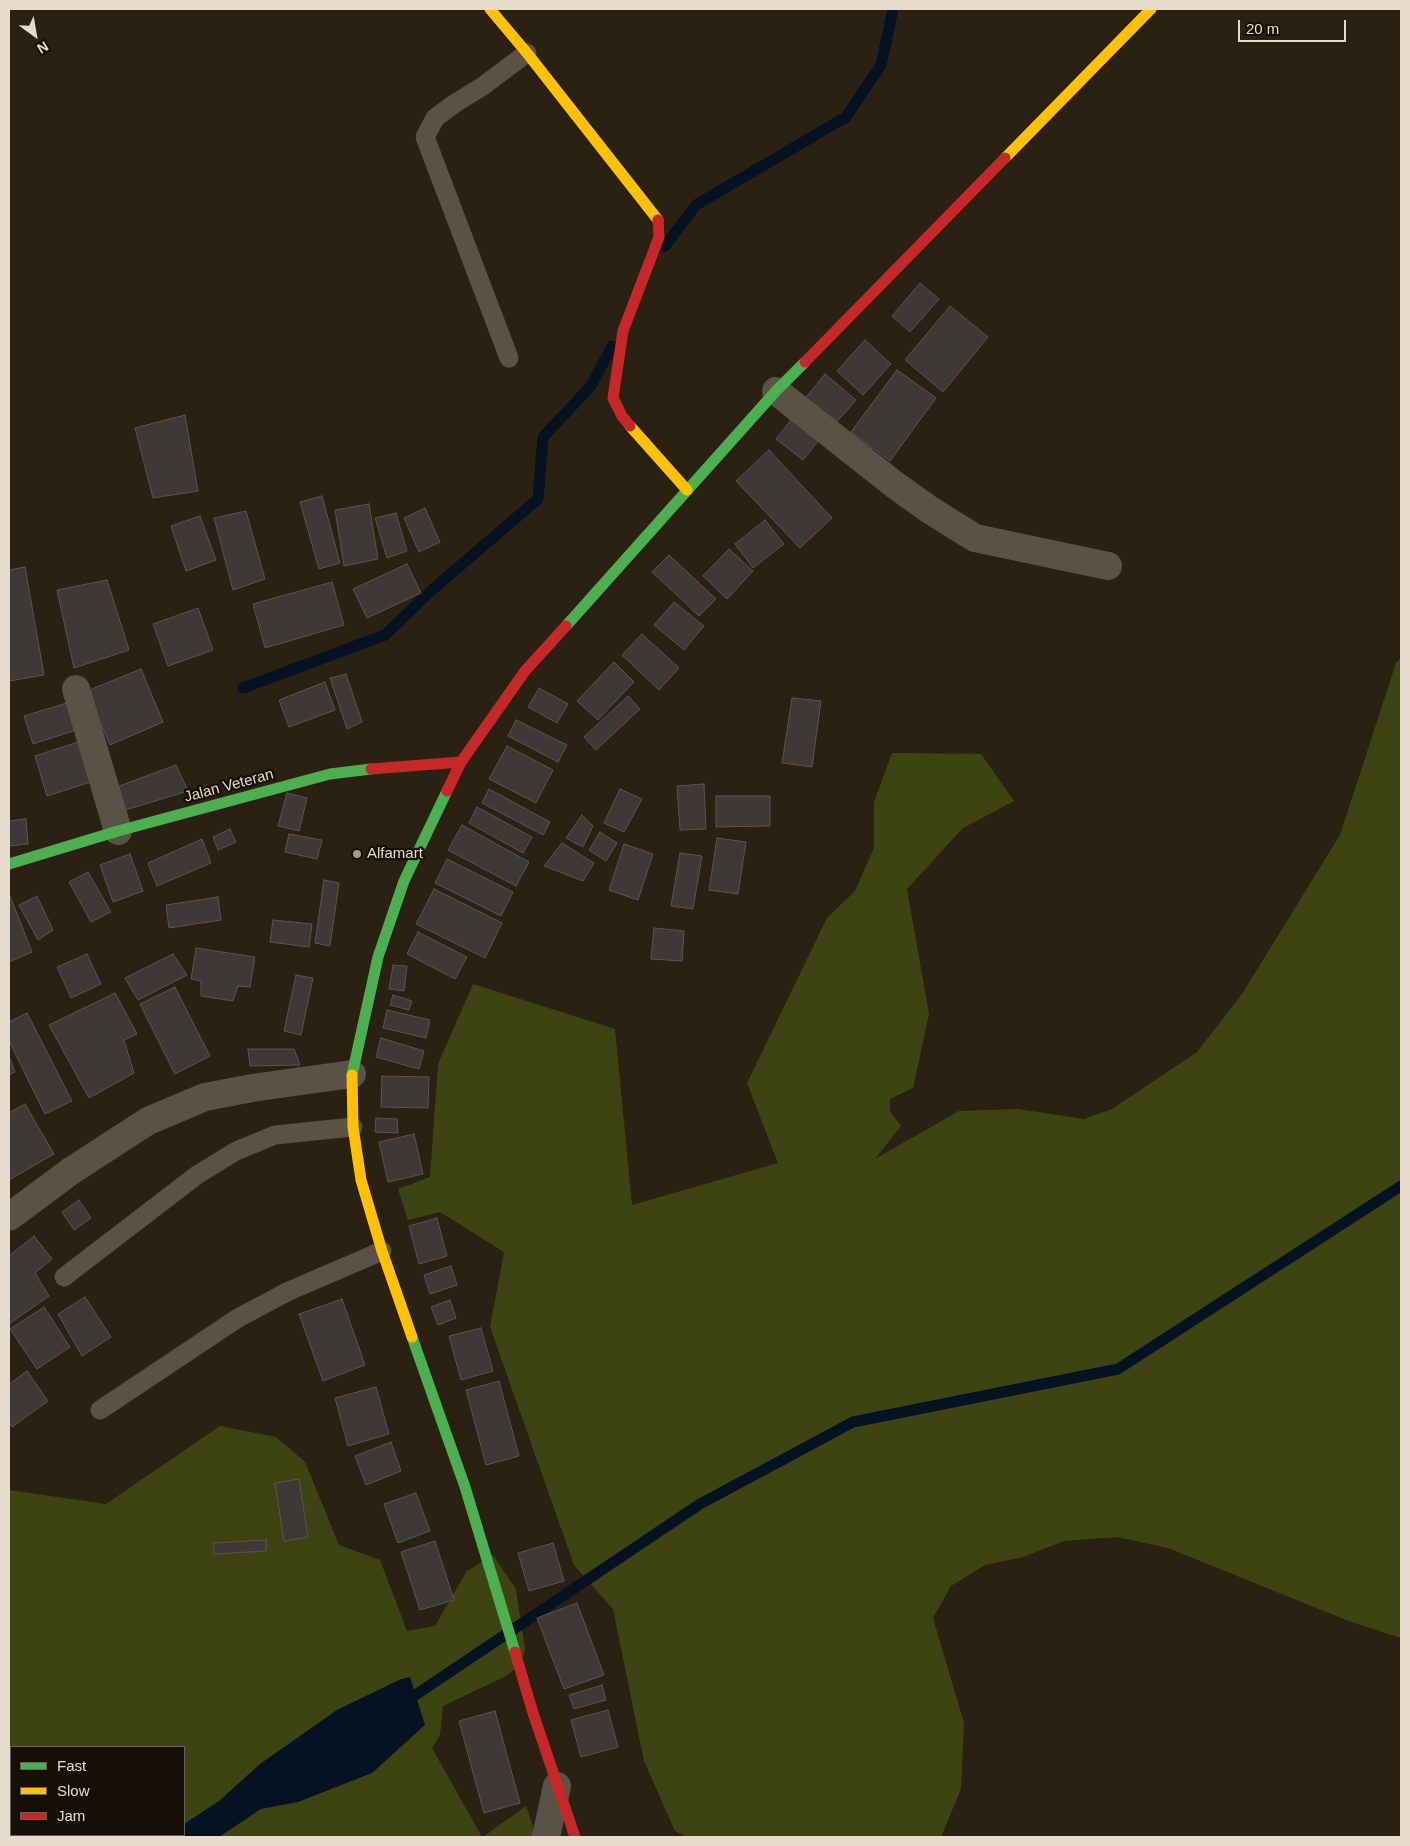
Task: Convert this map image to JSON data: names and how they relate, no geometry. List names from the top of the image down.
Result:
{
  "streets": {
    "main road": ["Jalan Veteran"]
  },
  "places": ["Alfamart"],
  "legend": ["Fast", "Slow", "Jam"],
  "scale_bar": "20 m",
  "north": "bottom right"
}
